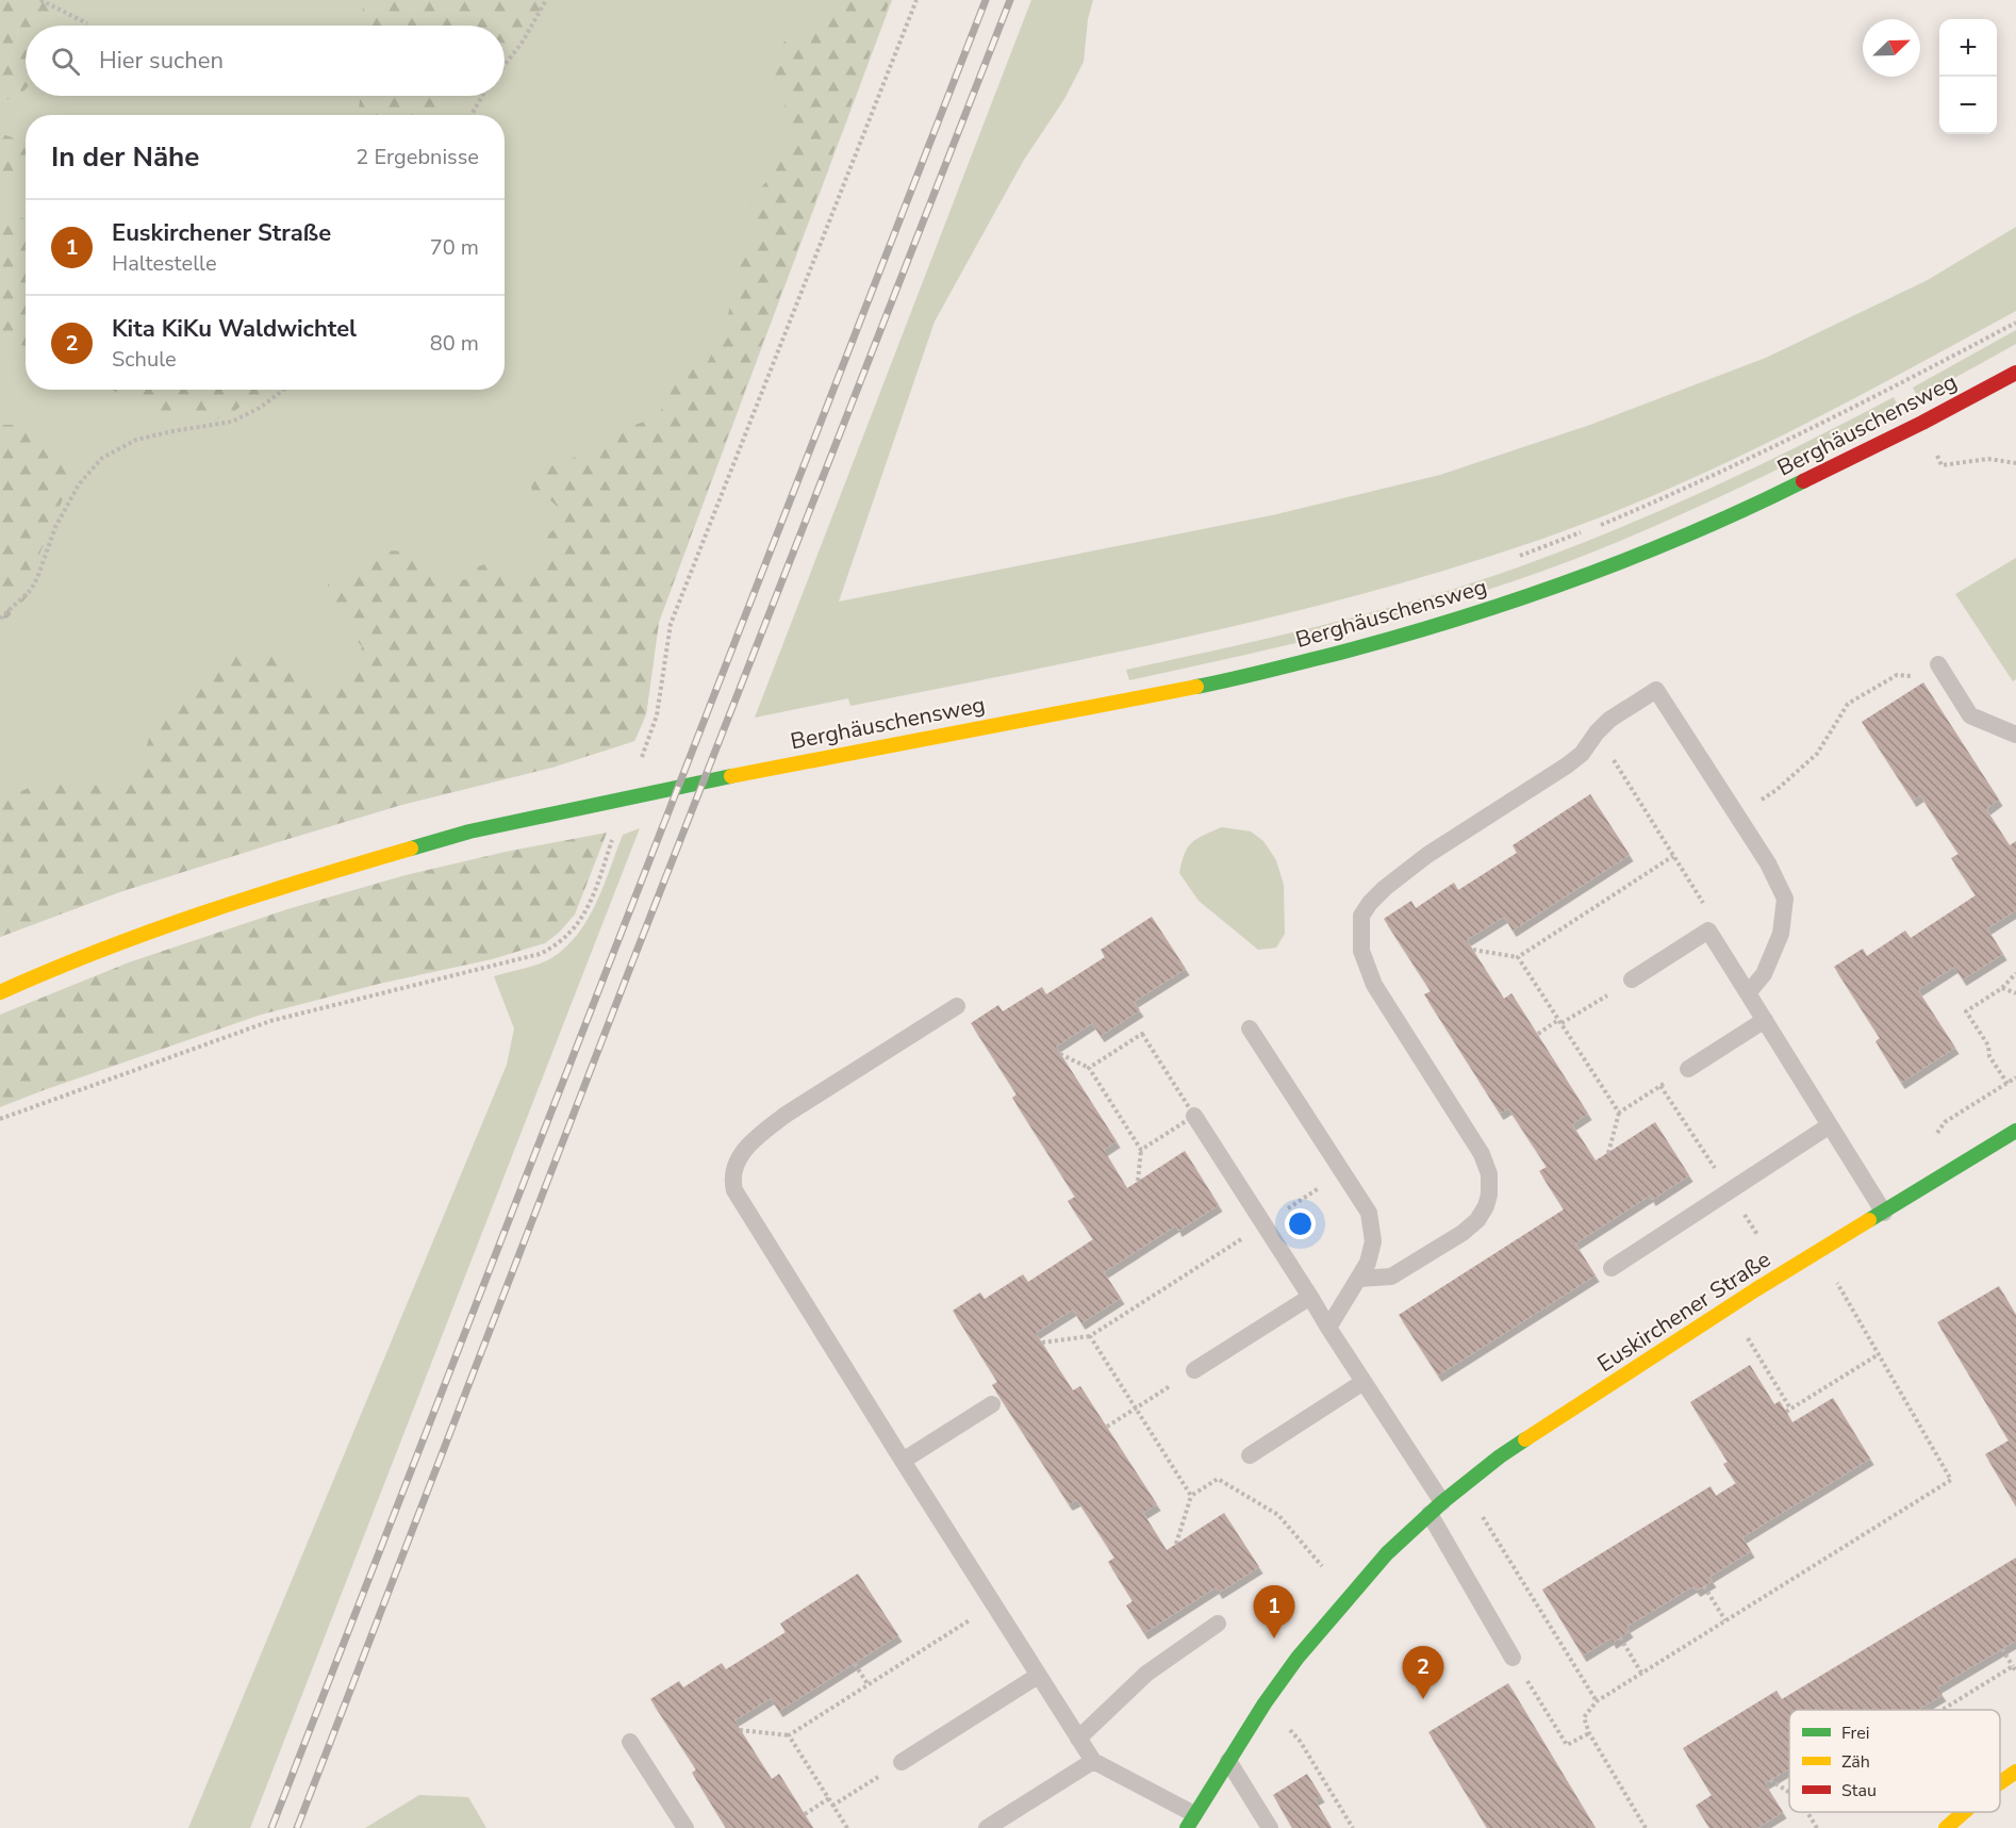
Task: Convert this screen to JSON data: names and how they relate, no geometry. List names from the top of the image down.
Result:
{
  "streets": {
    "main road": ["Berghäuschensweg", "Euskirchener Straße"]
  },
  "legend": ["Frei", "Zäh", "Stau"],
  "north": "top right",
  "page": {
    "map_buttons": ["+", "−"],
    "search": "Hier suchen",
    "heading": ["In der Nähe", "2 Ergebnisse"],
    "list": [
      {
        "mark": "1",
        "name": "Euskirchener Straße",
        "note": "Haltestelle",
        "value": "70 m"
      },
      {
        "mark": "2",
        "name": "Kita KiKu Waldwichtel",
        "note": "Schule",
        "value": "80 m"
      }
    ],
    "pins": ["1", "2"]
  }
}
